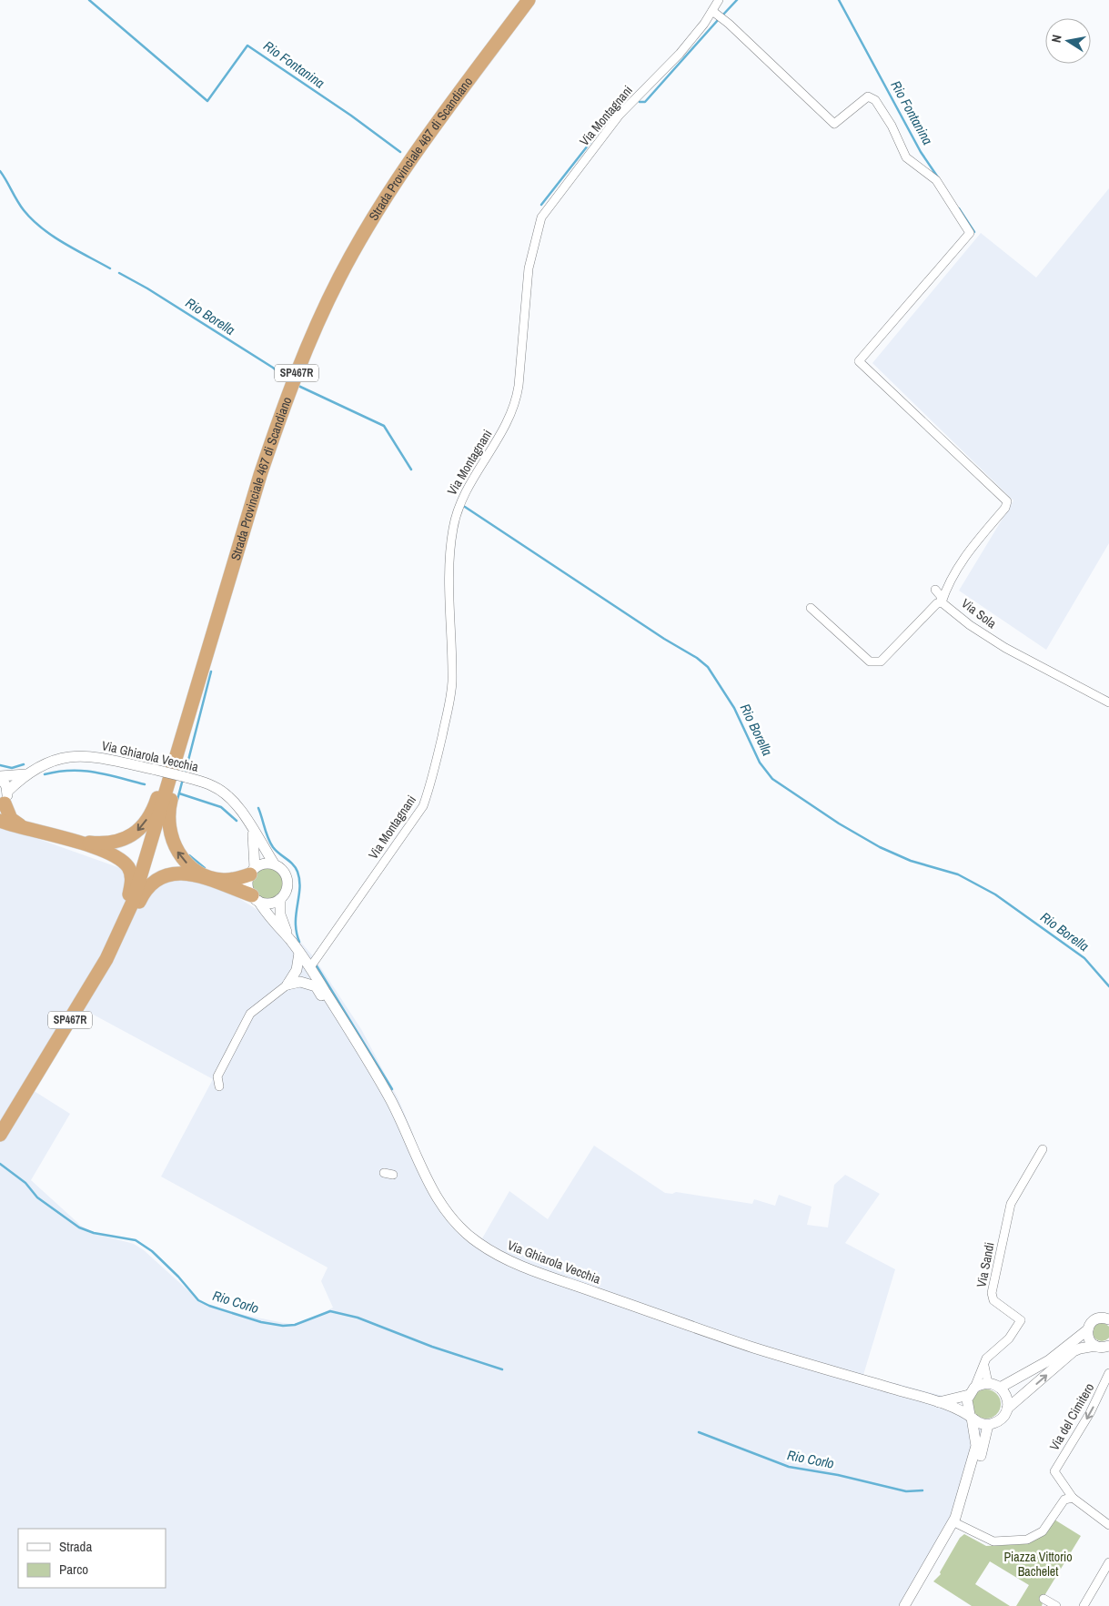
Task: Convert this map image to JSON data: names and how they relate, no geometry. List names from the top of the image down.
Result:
{
  "streets": {
    "highway": ["Strada Provinciale 467 di Scandiano", "SP467R"],
    "street": [
      "Via Montagnani",
      "Via Sola",
      "Via Ghiarola Vecchia",
      "Via Sandi",
      "Via del Cimitero"
    ]
  },
  "crossings": [
    ["Via Montagnani", "Via Ghiarola Vecchia"],
    ["Via Ghiarola Vecchia", "Via Sandi"]
  ],
  "one_way": ["Via del Cimitero"],
  "water": ["Rio Fontanina", "Rio Borella", "Rio Corlo"],
  "parks": ["Piazza Vittorio Bachelet"],
  "legend": ["Strada", "Parco"],
  "north": "left"
}
